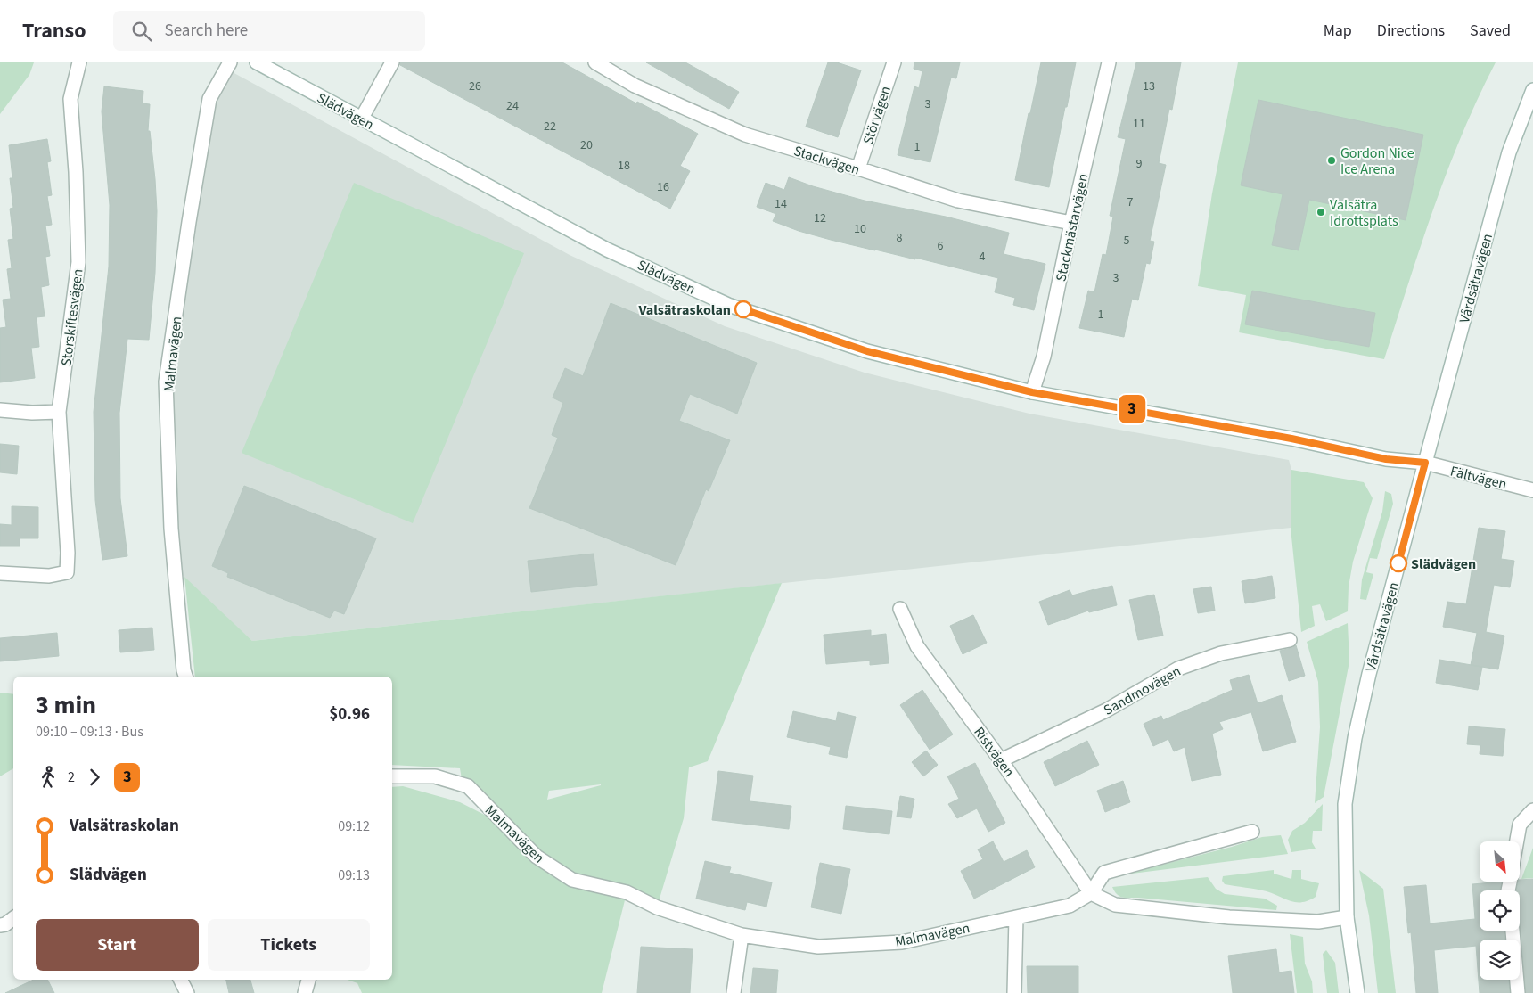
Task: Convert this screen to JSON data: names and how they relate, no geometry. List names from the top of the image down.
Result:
{
  "streets": {
    "street": [
      "Slädvägen",
      "Störvägen",
      "Stackvägen",
      "Stackmästarvägen",
      "Vårdsätravägen",
      "Storskiftesvägen",
      "Malmavägen",
      "Fältvägen",
      "Sandmovägen",
      "Ristvägen"
    ]
  },
  "crossings": [
    ["Slädvägen", "Stackmästarvägen"],
    ["Slädvägen", "Vårdsätravägen"],
    ["Slädvägen", "Fältvägen"],
    ["Störvägen", "Stackvägen"],
    ["Stackvägen", "Stackmästarvägen"],
    ["Vårdsätravägen", "Fältvägen"],
    ["Malmavägen", "Ristvägen"],
    ["Sandmovägen", "Ristvägen"]
  ],
  "places": [
    "Gordon Nice Ice Arena",
    "Valsätra Idrottsplats",
    "Valsätraskolan",
    "Slädvägen"
  ],
  "lines": ["bus line 3"],
  "house_numbers": [
    "26",
    "13",
    "3",
    "24",
    "11",
    "22",
    "20",
    "1",
    "9",
    "18",
    "16",
    "7",
    "14",
    "12",
    "10",
    "8",
    "5",
    "6",
    "4",
    "3",
    "1"
  ],
  "north": "bottom right",
  "page": {
    "header": "Transo",
    "search": "Search here",
    "nav": ["Map", "Directions", "Saved"],
    "on_map": "3",
    "heading": ["3 min", "09:10 – 09:13 · Bus", "$0.96"],
    "legs": ["2", "3"],
    "list": [
      {
        "name": "Valsätraskolan",
        "value": "09:12"
      },
      {
        "name": "Slädvägen",
        "value": "09:13"
      }
    ],
    "buttons": ["Start", "Tickets"]
  }
}
